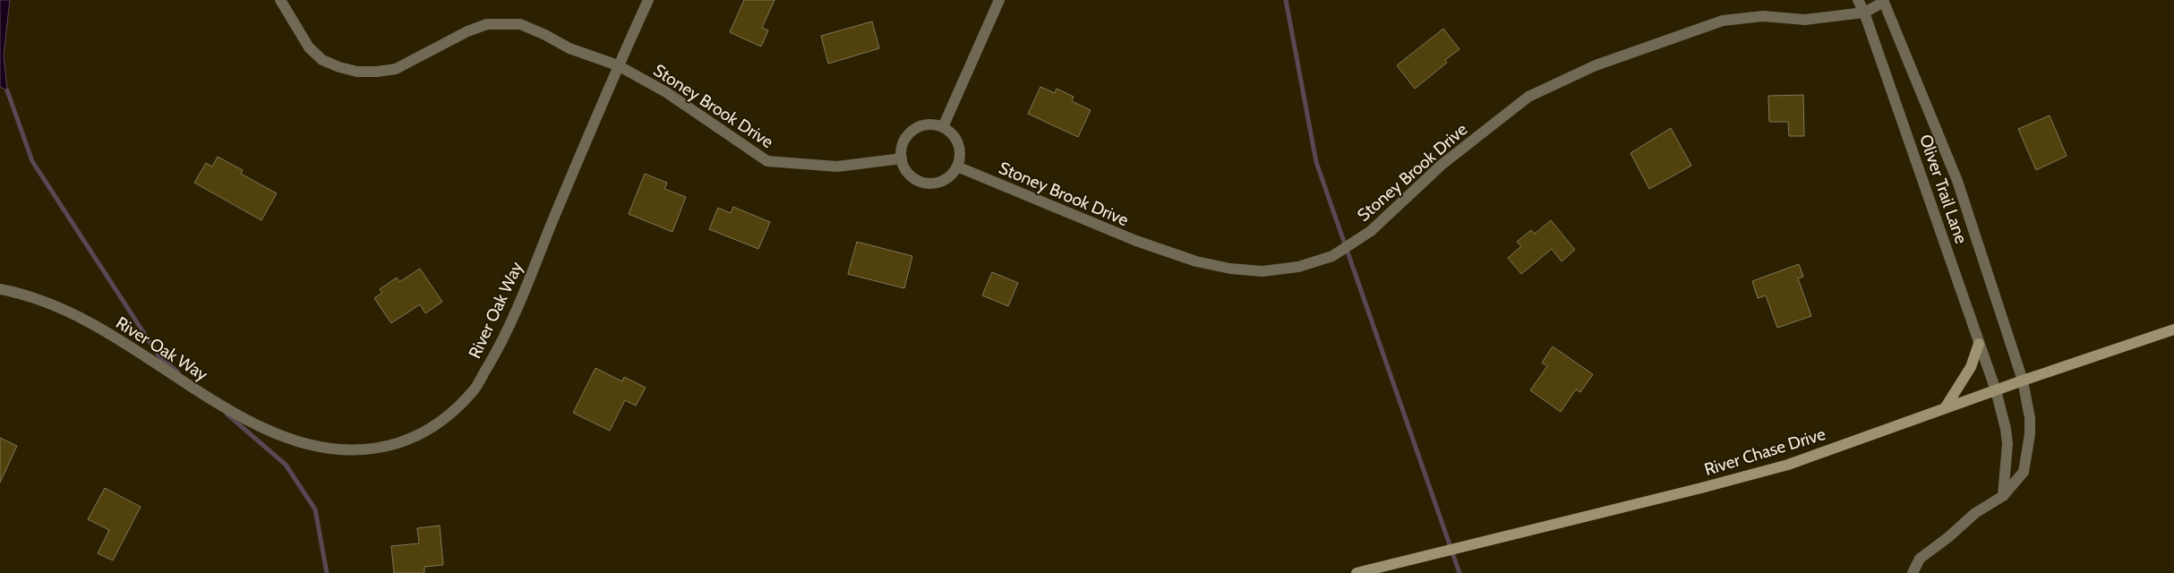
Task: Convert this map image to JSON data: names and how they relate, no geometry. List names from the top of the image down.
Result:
{
  "streets": {
    "street": [
      "Stoney Brook Drive",
      "Oliver Trail Lane",
      "River Oak Way",
      "River Chase Drive"
    ]
  },
  "crossings": [
    ["Stoney Brook Drive", "Oliver Trail Lane"],
    ["Stoney Brook Drive", "River Oak Way"],
    ["Oliver Trail Lane", "River Chase Drive"]
  ]
}
